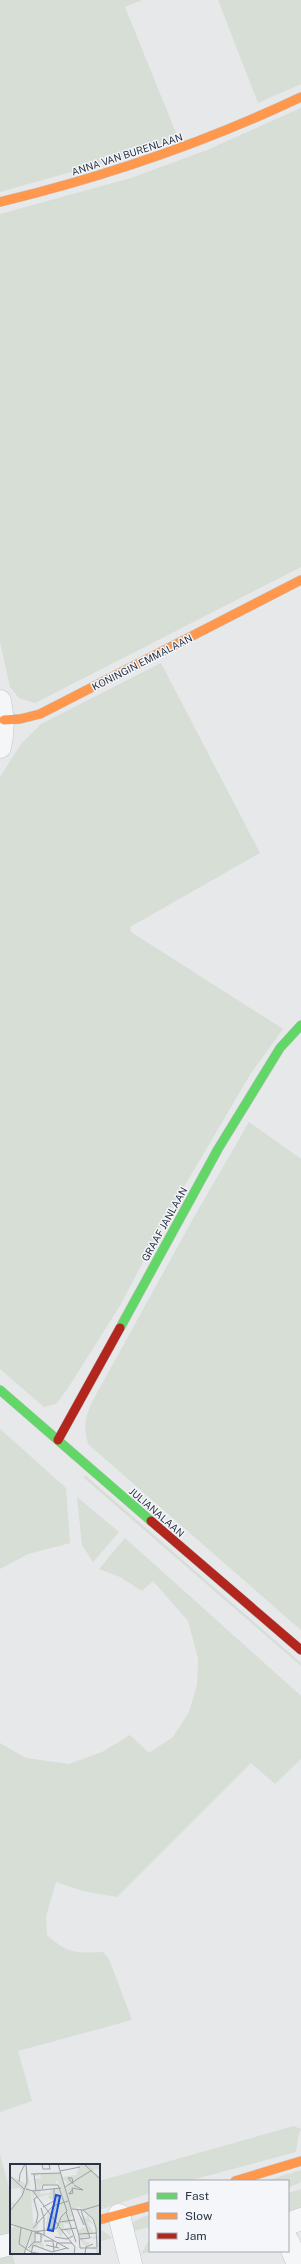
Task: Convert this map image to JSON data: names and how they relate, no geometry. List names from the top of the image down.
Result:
{
  "streets": {
    "street": [
      "ANNA VAN BURENLAAN",
      "KONINGIN EMMALAAN",
      "GRAAF JANLAAN",
      "JULIANALAAN"
    ]
  },
  "crossings": [
    ["GRAAF JANLAAN", "JULIANALAAN"]
  ],
  "legend": ["Fast", "Slow", "Jam"]
}
